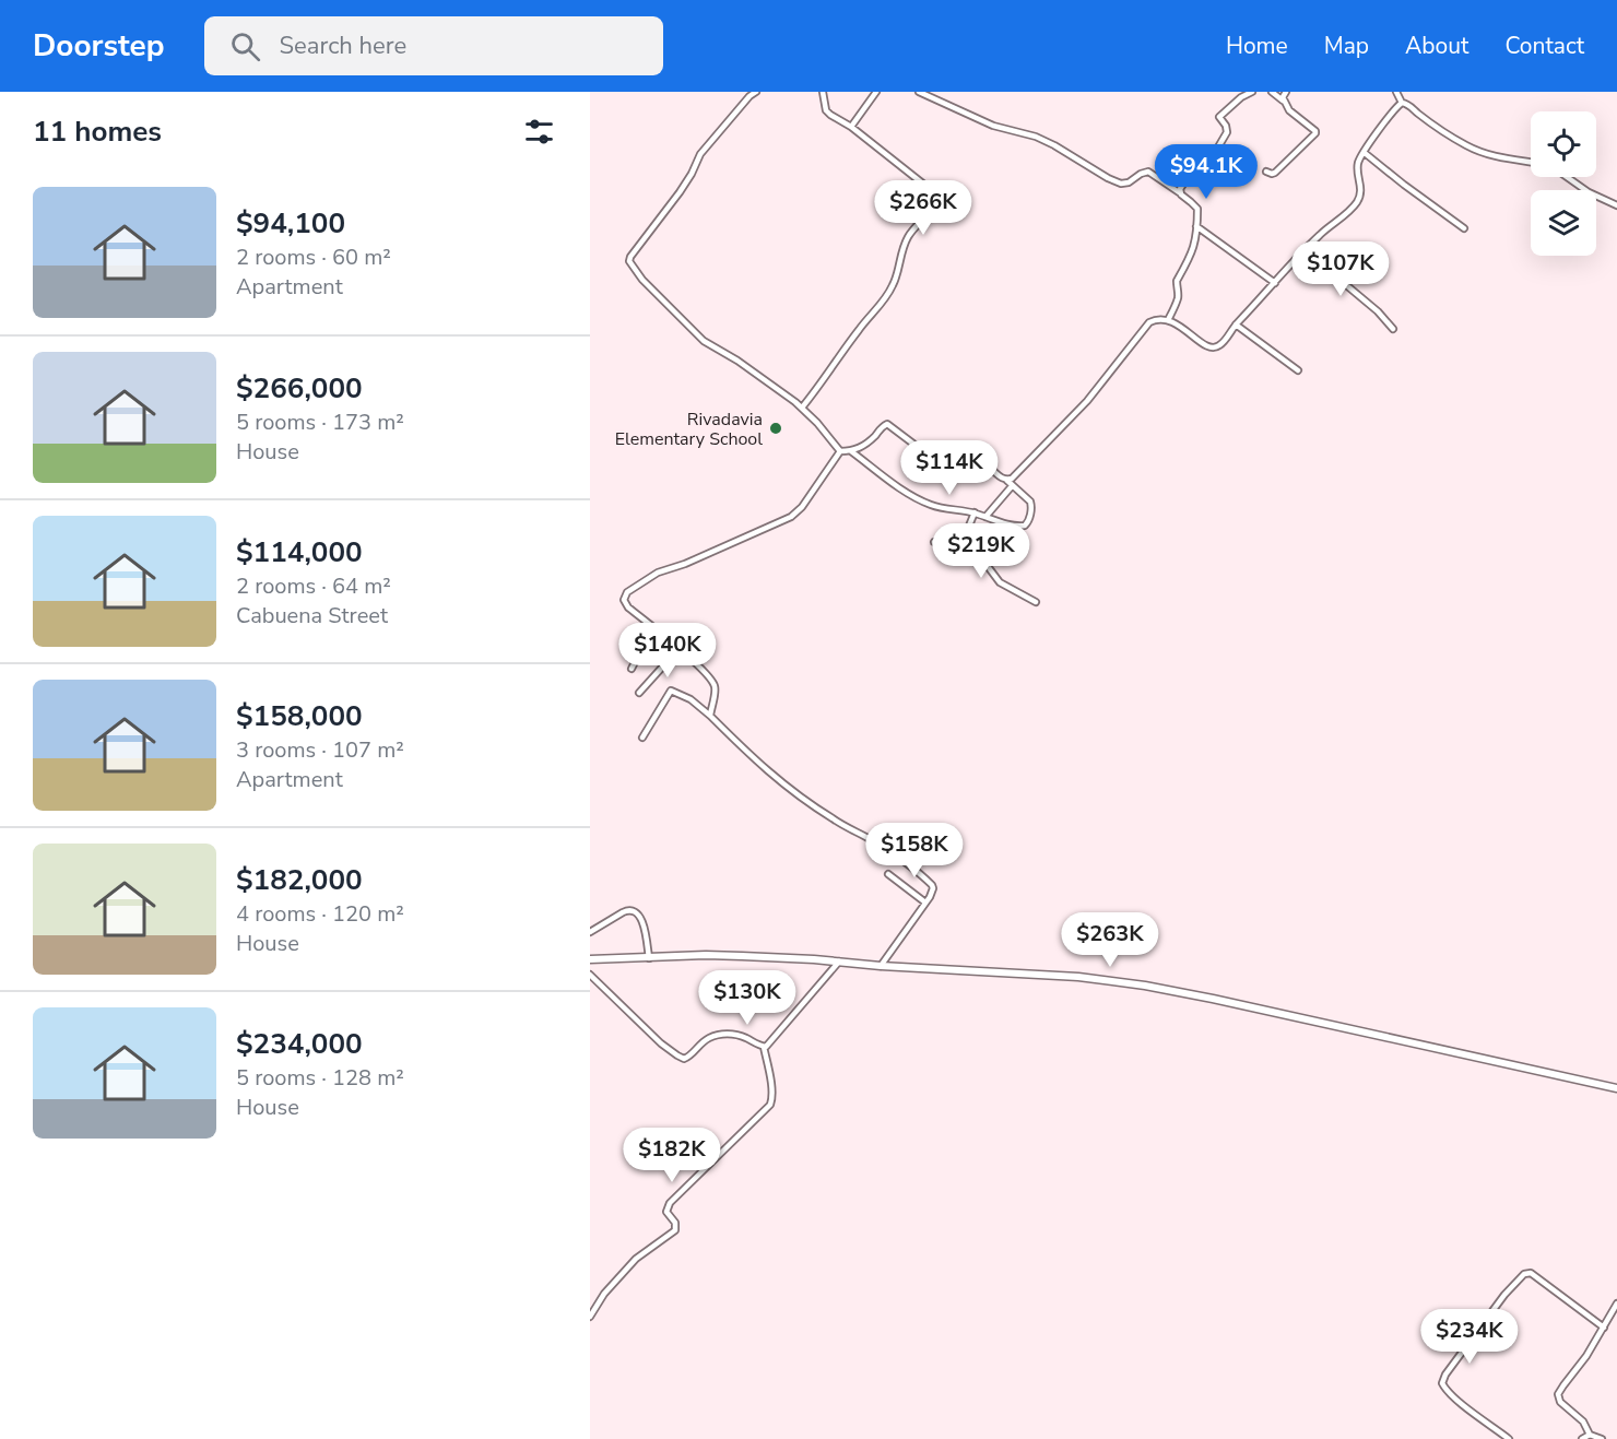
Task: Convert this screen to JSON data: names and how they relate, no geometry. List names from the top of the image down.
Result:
{
  "places": ["Rivadavia Elementary School"],
  "page": {
    "header": "Doorstep",
    "search": "Search here",
    "nav": [
      "Home",
      "Map",
      "About",
      "Contact"
    ],
    "heading": "11 homes",
    "price": [
      "$94.1K",
      "$266K",
      "$107K",
      "$114K",
      "$219K",
      "$140K",
      "$158K",
      "$263K",
      "$130K",
      "$182K",
      "$234K"
    ],
    "list": [
      {
        "name": "$94,100",
        "note": "2 rooms · 60 m² · Apartment"
      },
      {
        "name": "$266,000",
        "note": "5 rooms · 173 m² · House"
      },
      {
        "name": "$114,000",
        "note": "2 rooms · 64 m² · Cabuena Street"
      },
      {
        "name": "$158,000",
        "note": "3 rooms · 107 m² · Apartment"
      },
      {
        "name": "$182,000",
        "note": "4 rooms · 120 m² · House"
      },
      {
        "name": "$234,000",
        "note": "5 rooms · 128 m² · House"
      }
    ]
  }
}
